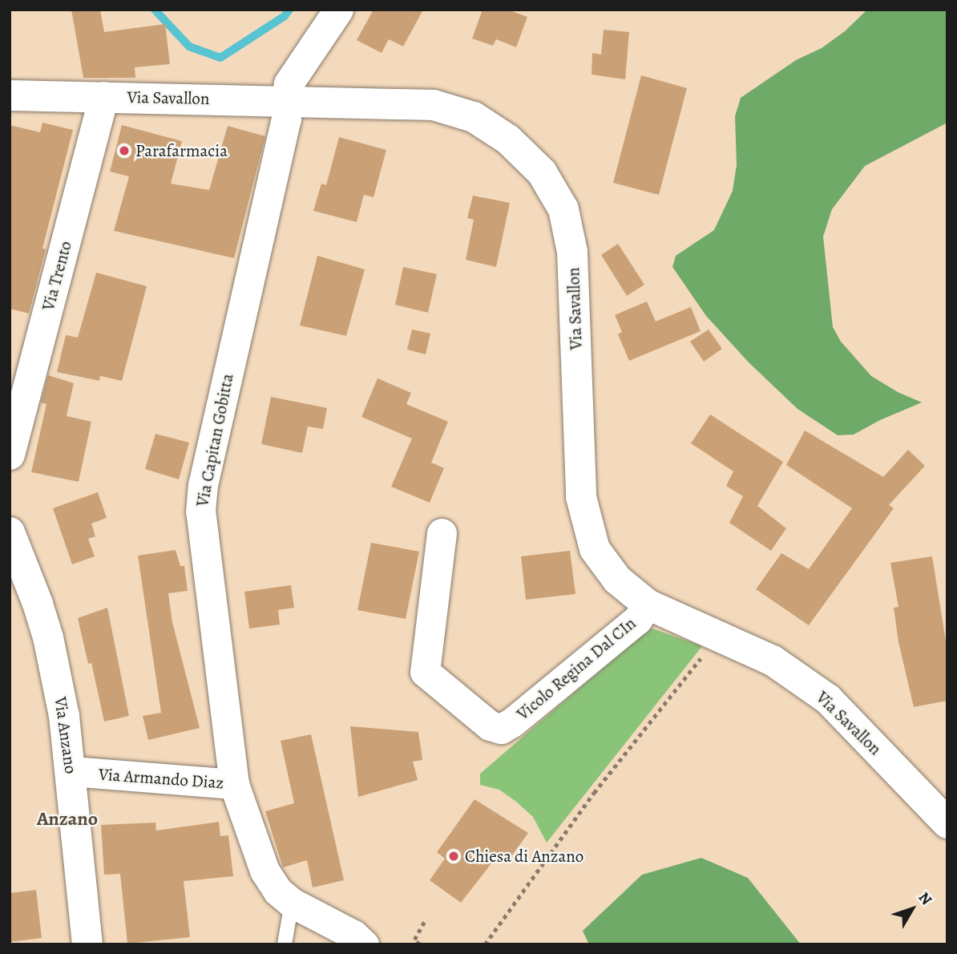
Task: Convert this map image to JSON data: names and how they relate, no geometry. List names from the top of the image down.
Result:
{
  "streets": {
    "main road": ["Via Savallon", "Via Anzano"],
    "street": [
      "Via Trento",
      "Via Capitan Gobitta",
      "Vicolo Regina Dal CIn",
      "Via Armando Diaz"
    ]
  },
  "crossings": [
    ["Via Savallon", "Via Trento"],
    ["Via Savallon", "Via Capitan Gobitta"],
    ["Via Savallon", "Vicolo Regina Dal CIn"],
    ["Via Capitan Gobitta", "Via Armando Diaz"],
    ["Via Anzano", "Via Armando Diaz"]
  ],
  "districts": ["Anzano"],
  "places": ["Parafarmacia", "Chiesa di Anzano"],
  "north": "top right"
}
